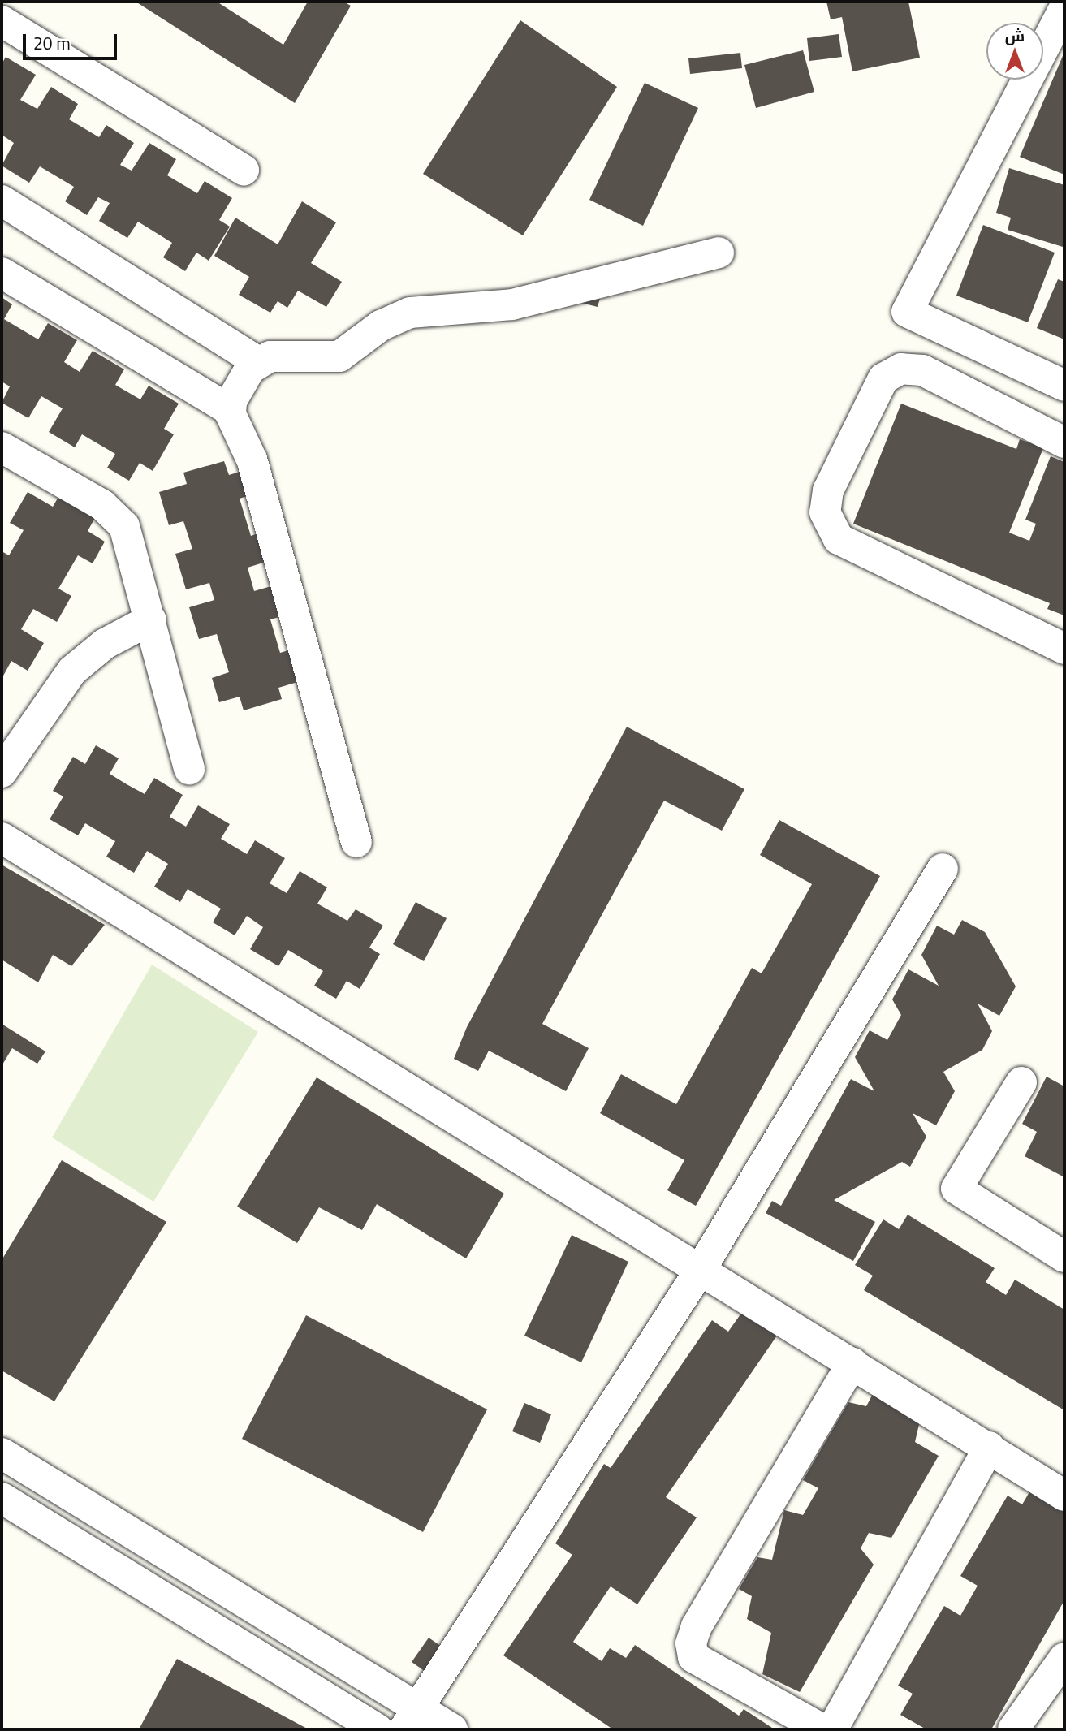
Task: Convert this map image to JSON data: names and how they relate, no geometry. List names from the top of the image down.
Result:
{
  "scale_bar": "20 m",
  "north": "top"
}
